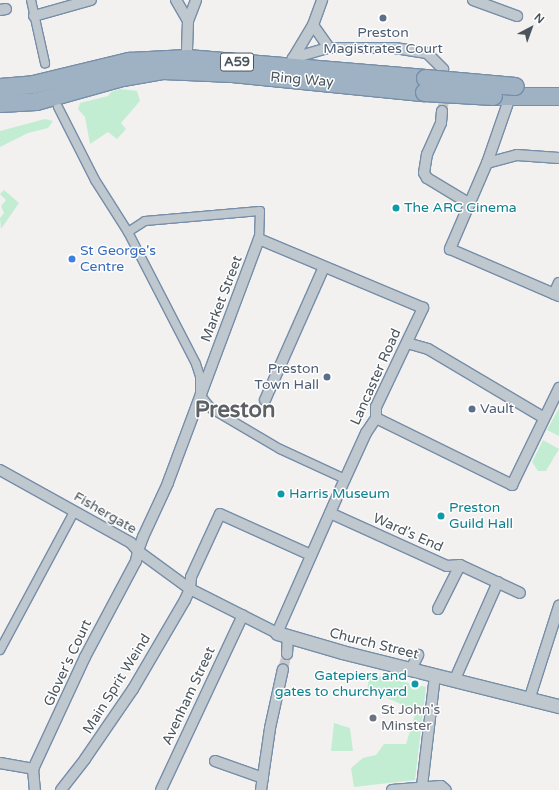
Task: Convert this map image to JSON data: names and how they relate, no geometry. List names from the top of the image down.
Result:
{
  "streets": {
    "highway": ["A59", "Ring Way"],
    "street": [
      "Market Street",
      "Lancaster Road",
      "Fishergate",
      "Ward's End",
      "Church Street",
      "Glover's Court",
      "Main Sprit Weind",
      "Avenham Street"
    ]
  },
  "crossings": [
    ["Market Street", "Glover's Court"],
    ["Lancaster Road", "Ward's End"],
    ["Lancaster Road", "Church Street"],
    ["Lancaster Road", "Main Sprit Weind"],
    ["Fishergate", "Church Street"],
    ["Fishergate", "Glover's Court"],
    ["Fishergate", "Main Sprit Weind"],
    ["Church Street", "Main Sprit Weind"],
    ["Church Street", "Avenham Street"]
  ],
  "districts": ["Preston"],
  "places": [
    "Preston Magistrates Court",
    "The ARC Cinema",
    "St George's Centre",
    "Preston Town Hall",
    "Vault",
    "Harris Museum",
    "Preston Guild Hall",
    "Gatepiers and gates to churchyard",
    "St John's Minster"
  ],
  "north": "top right"
}
